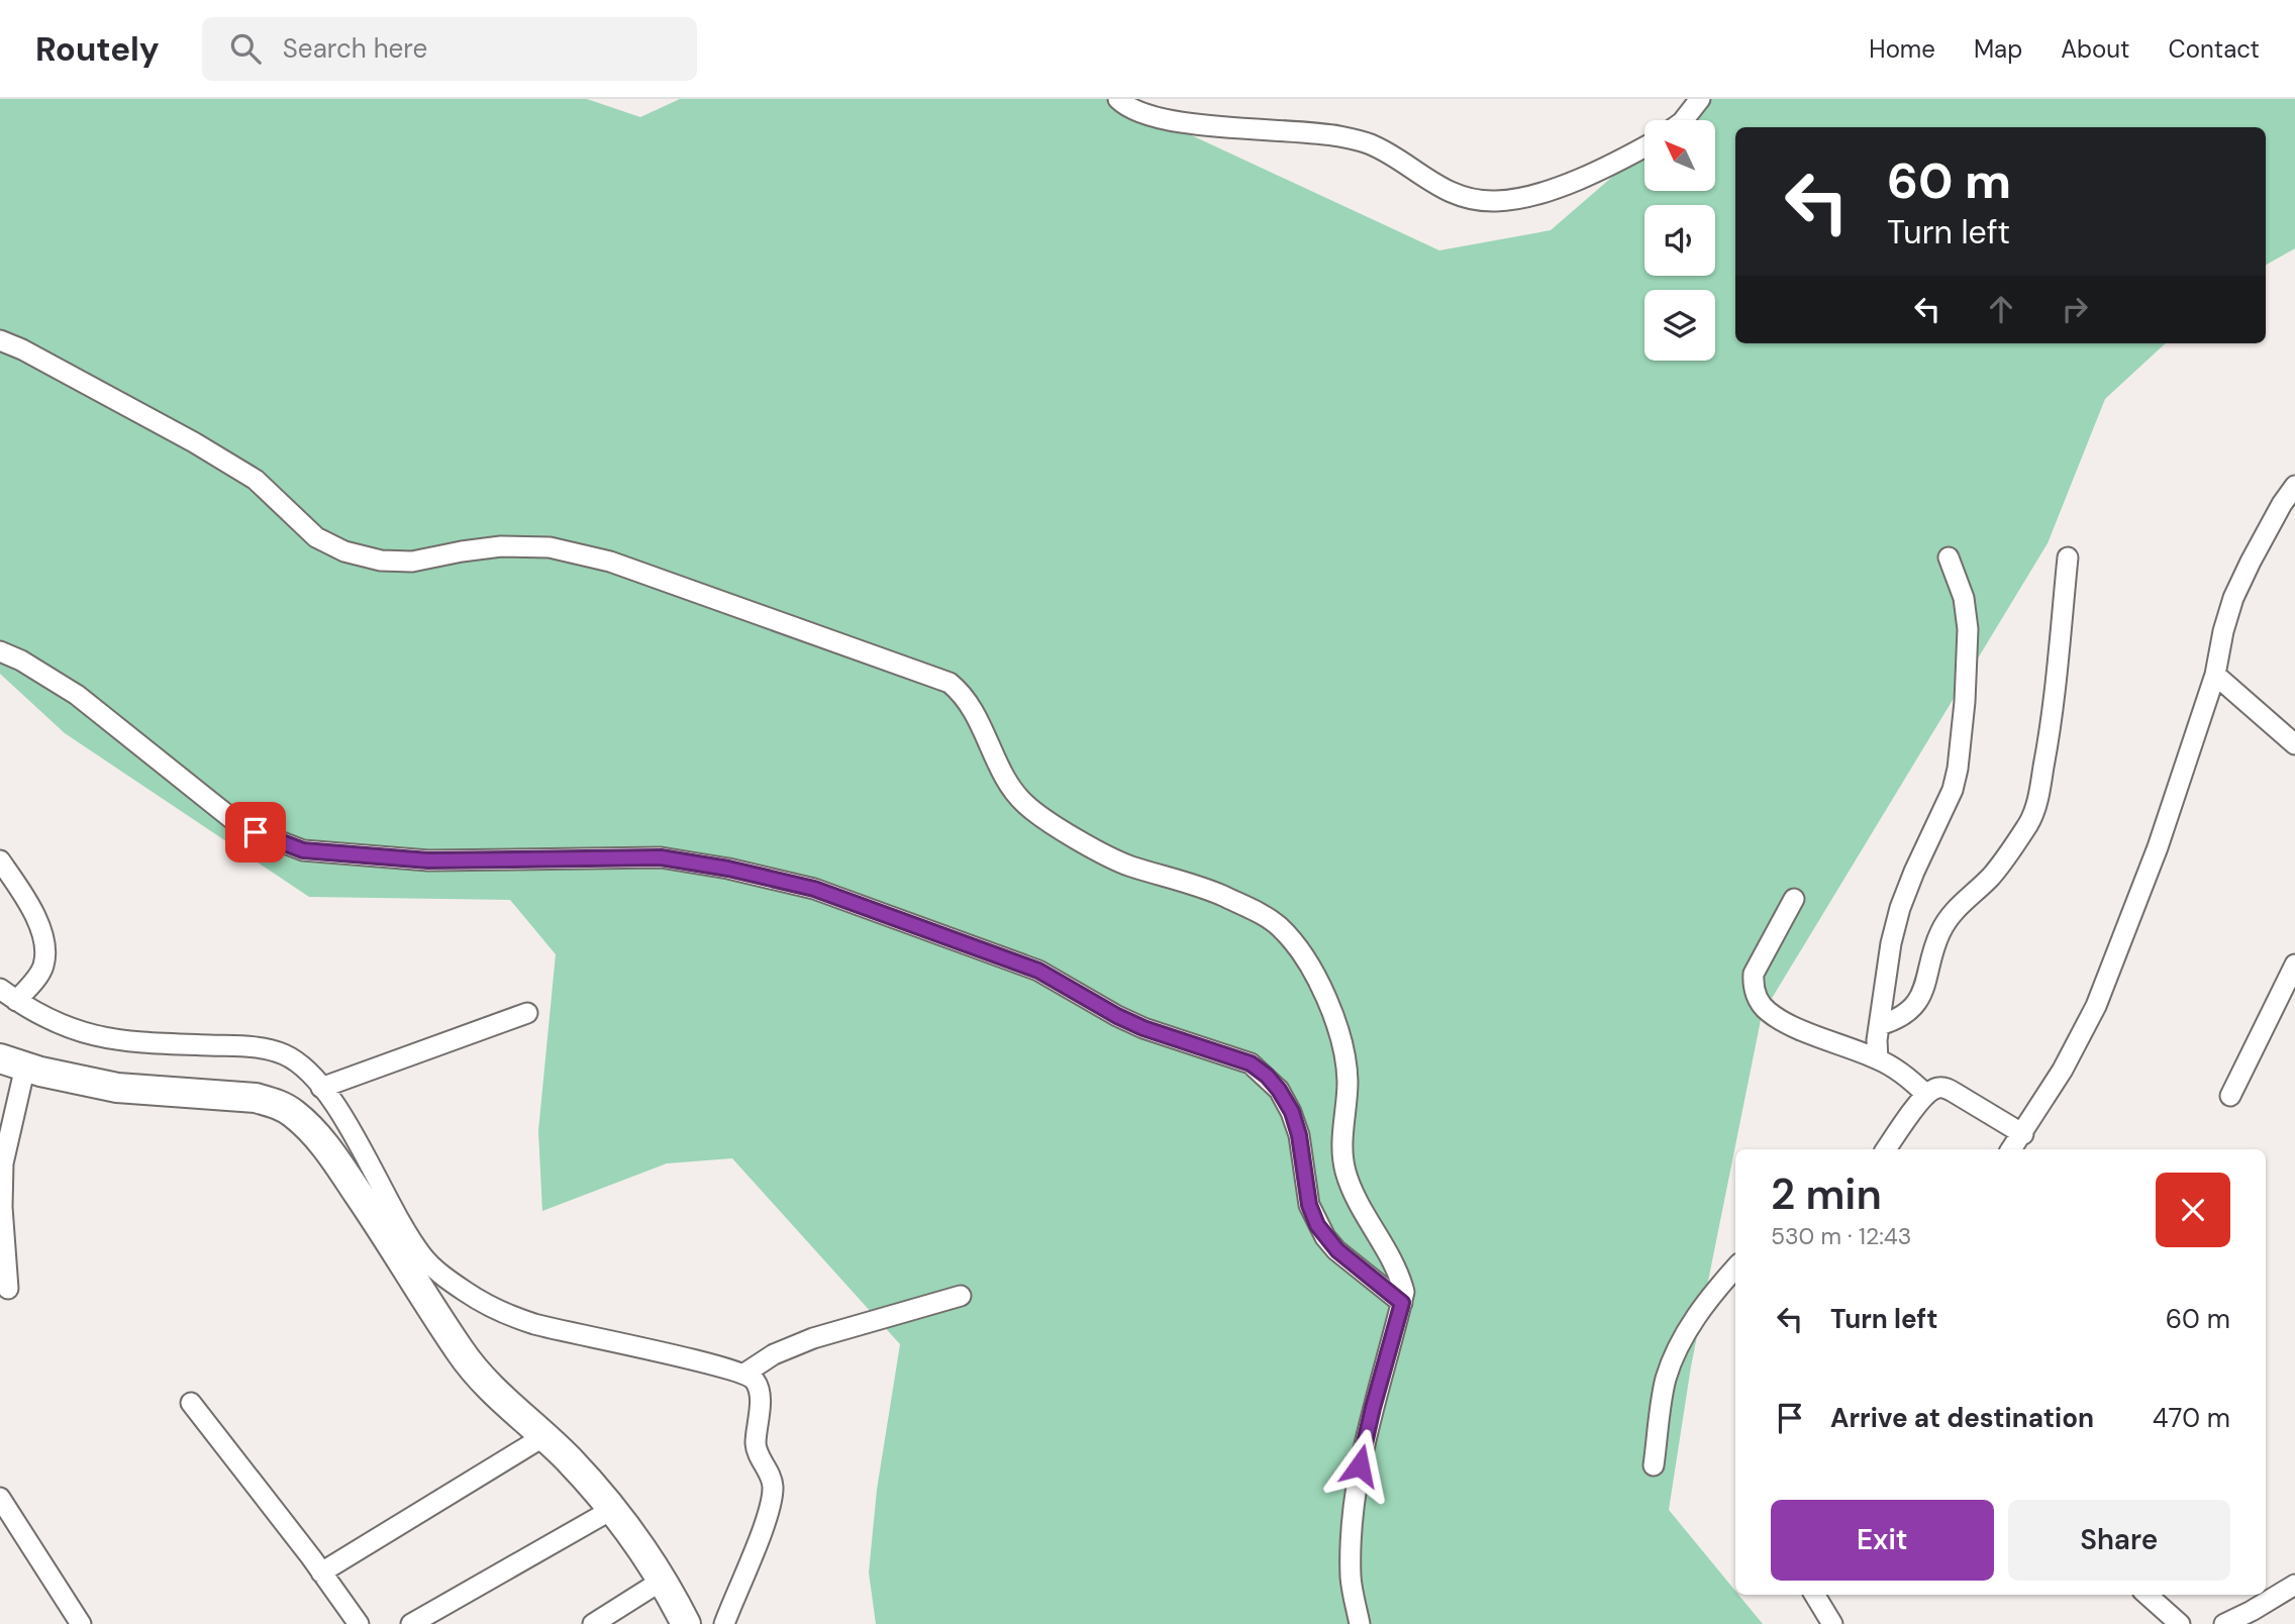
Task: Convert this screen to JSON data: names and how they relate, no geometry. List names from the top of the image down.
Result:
{
  "north": "top left",
  "page": {
    "header": "Routely",
    "search": "Search here",
    "nav": [
      "Home",
      "Map",
      "About",
      "Contact"
    ],
    "turn": ["60 m", "Turn left"],
    "heading": ["2 min", "530 m · 12:43"],
    "list": [
      {
        "name": "Turn left",
        "value": "60 m"
      },
      {
        "name": "Arrive at destination",
        "value": "470 m"
      }
    ],
    "buttons": ["Exit", "Share"]
  }
}
